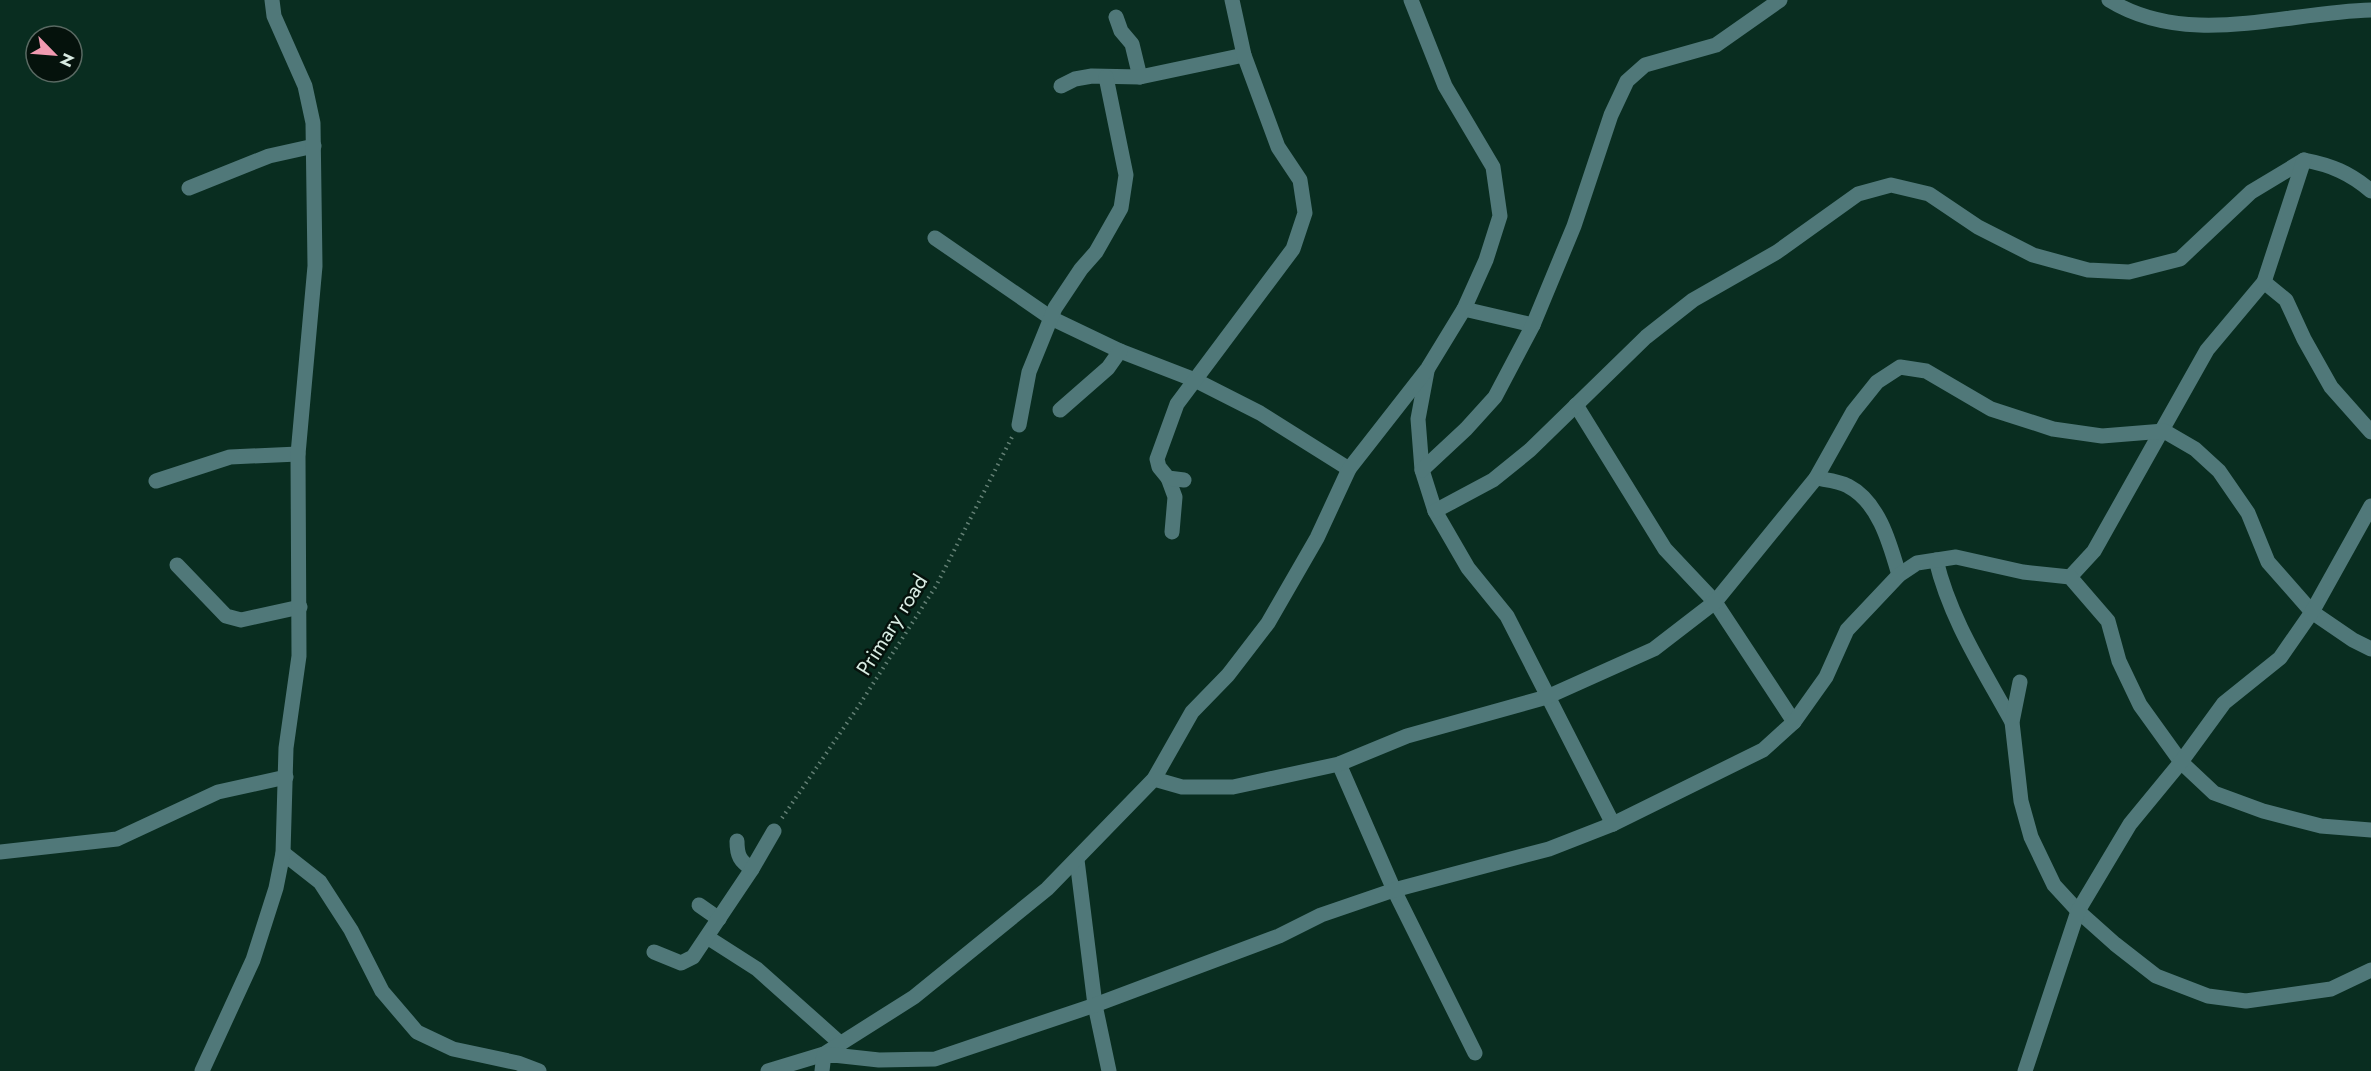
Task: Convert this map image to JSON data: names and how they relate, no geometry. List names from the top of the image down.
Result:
{
  "streets": {
    "path": ["Primary road"]
  },
  "north": "bottom right"
}
